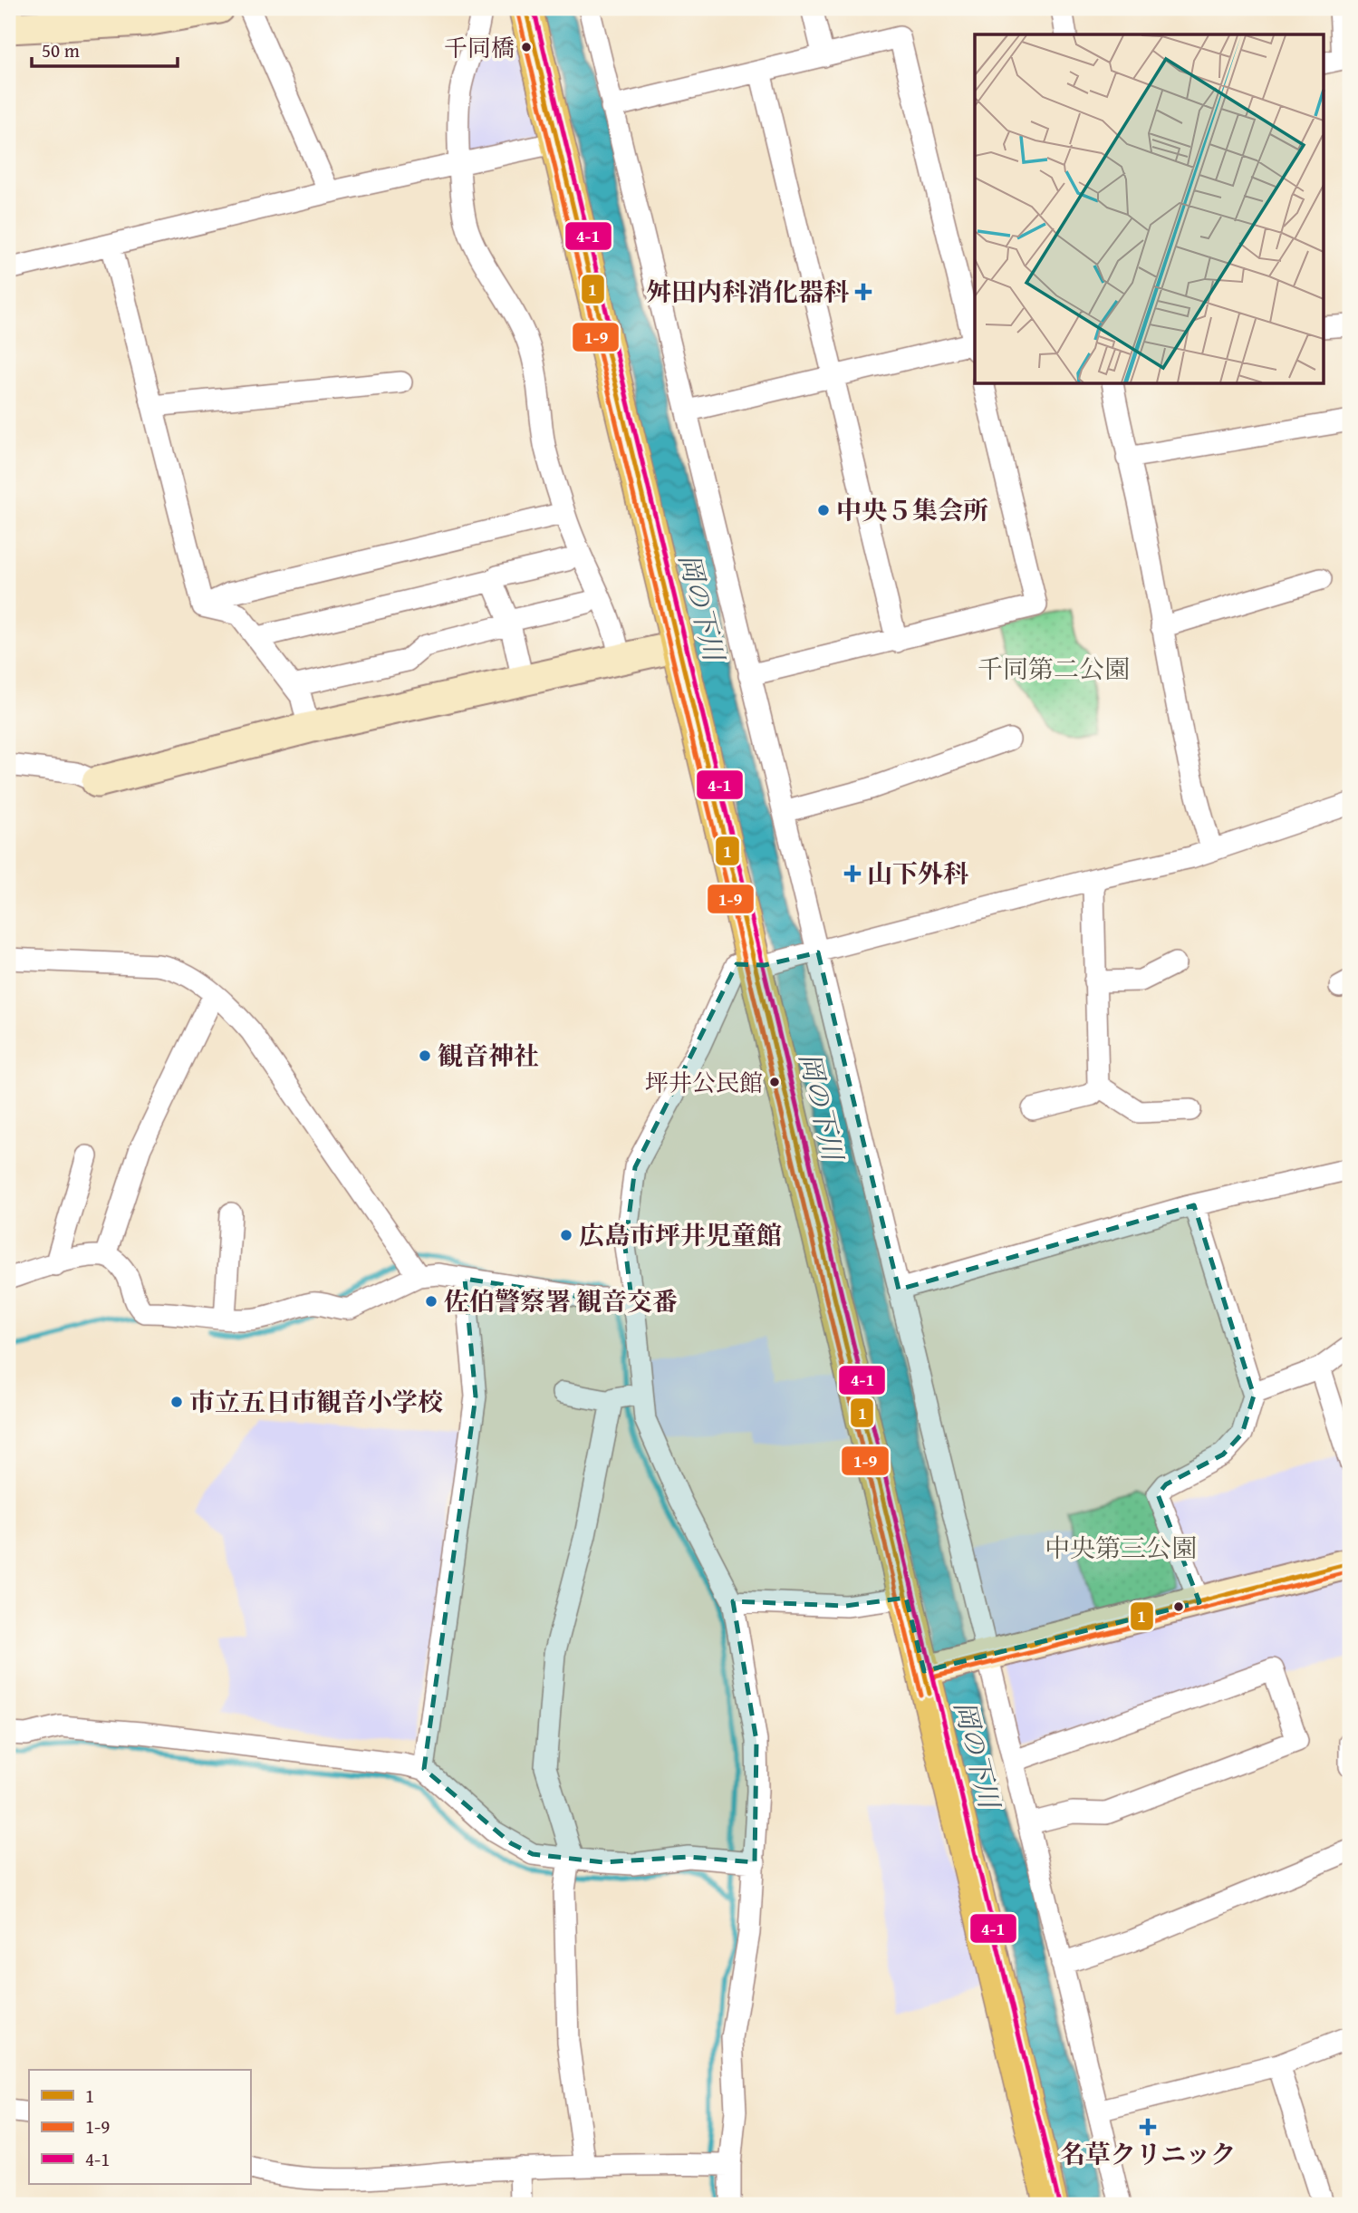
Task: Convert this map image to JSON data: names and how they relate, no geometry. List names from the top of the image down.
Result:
{
  "water": ["岡の下川"],
  "parks": ["千同第二公園", "中央第三公園"],
  "places": {
    "other": [
      "千同橋",
      "中央５集会所",
      "観音神社",
      "坪井公民館",
      "広島市坪井児童館",
      "佐伯警察署 観音交番",
      "市立五日市観音小学校"
    ],
    "health": ["舛田内科消化器科", "山下外科", "名草クリニック"]
  },
  "lines": ["transit line 1", "transit line 4-1", "transit line 1-9"],
  "legend": ["1", "1-9", "4-1"],
  "scale_bar": "50 m"
}
